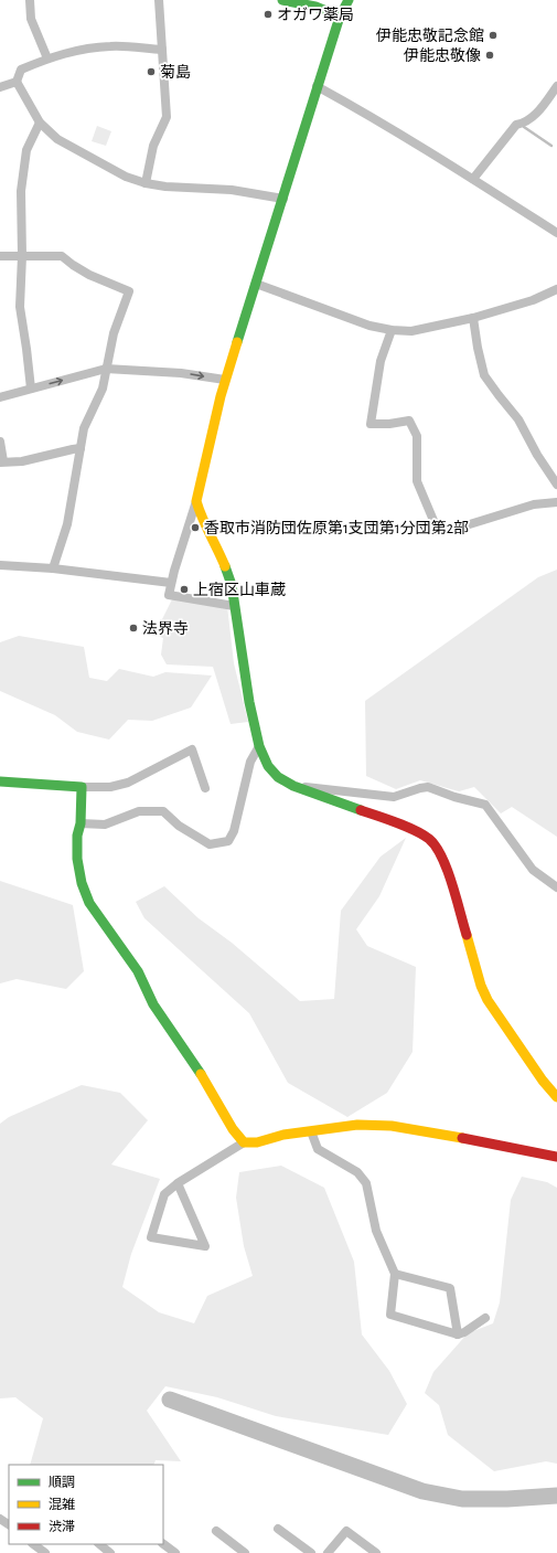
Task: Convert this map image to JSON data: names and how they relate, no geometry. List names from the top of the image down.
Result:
{
  "places": [
    "オガワ薬局",
    "伊能忠敬記念館",
    "伊能忠敬像",
    "菊島",
    "香取市消防団佐原第1支団第1分団第2部",
    "上宿区山車蔵",
    "法界寺"
  ],
  "legend": ["順調", "混雑", "渋滞"]
}
